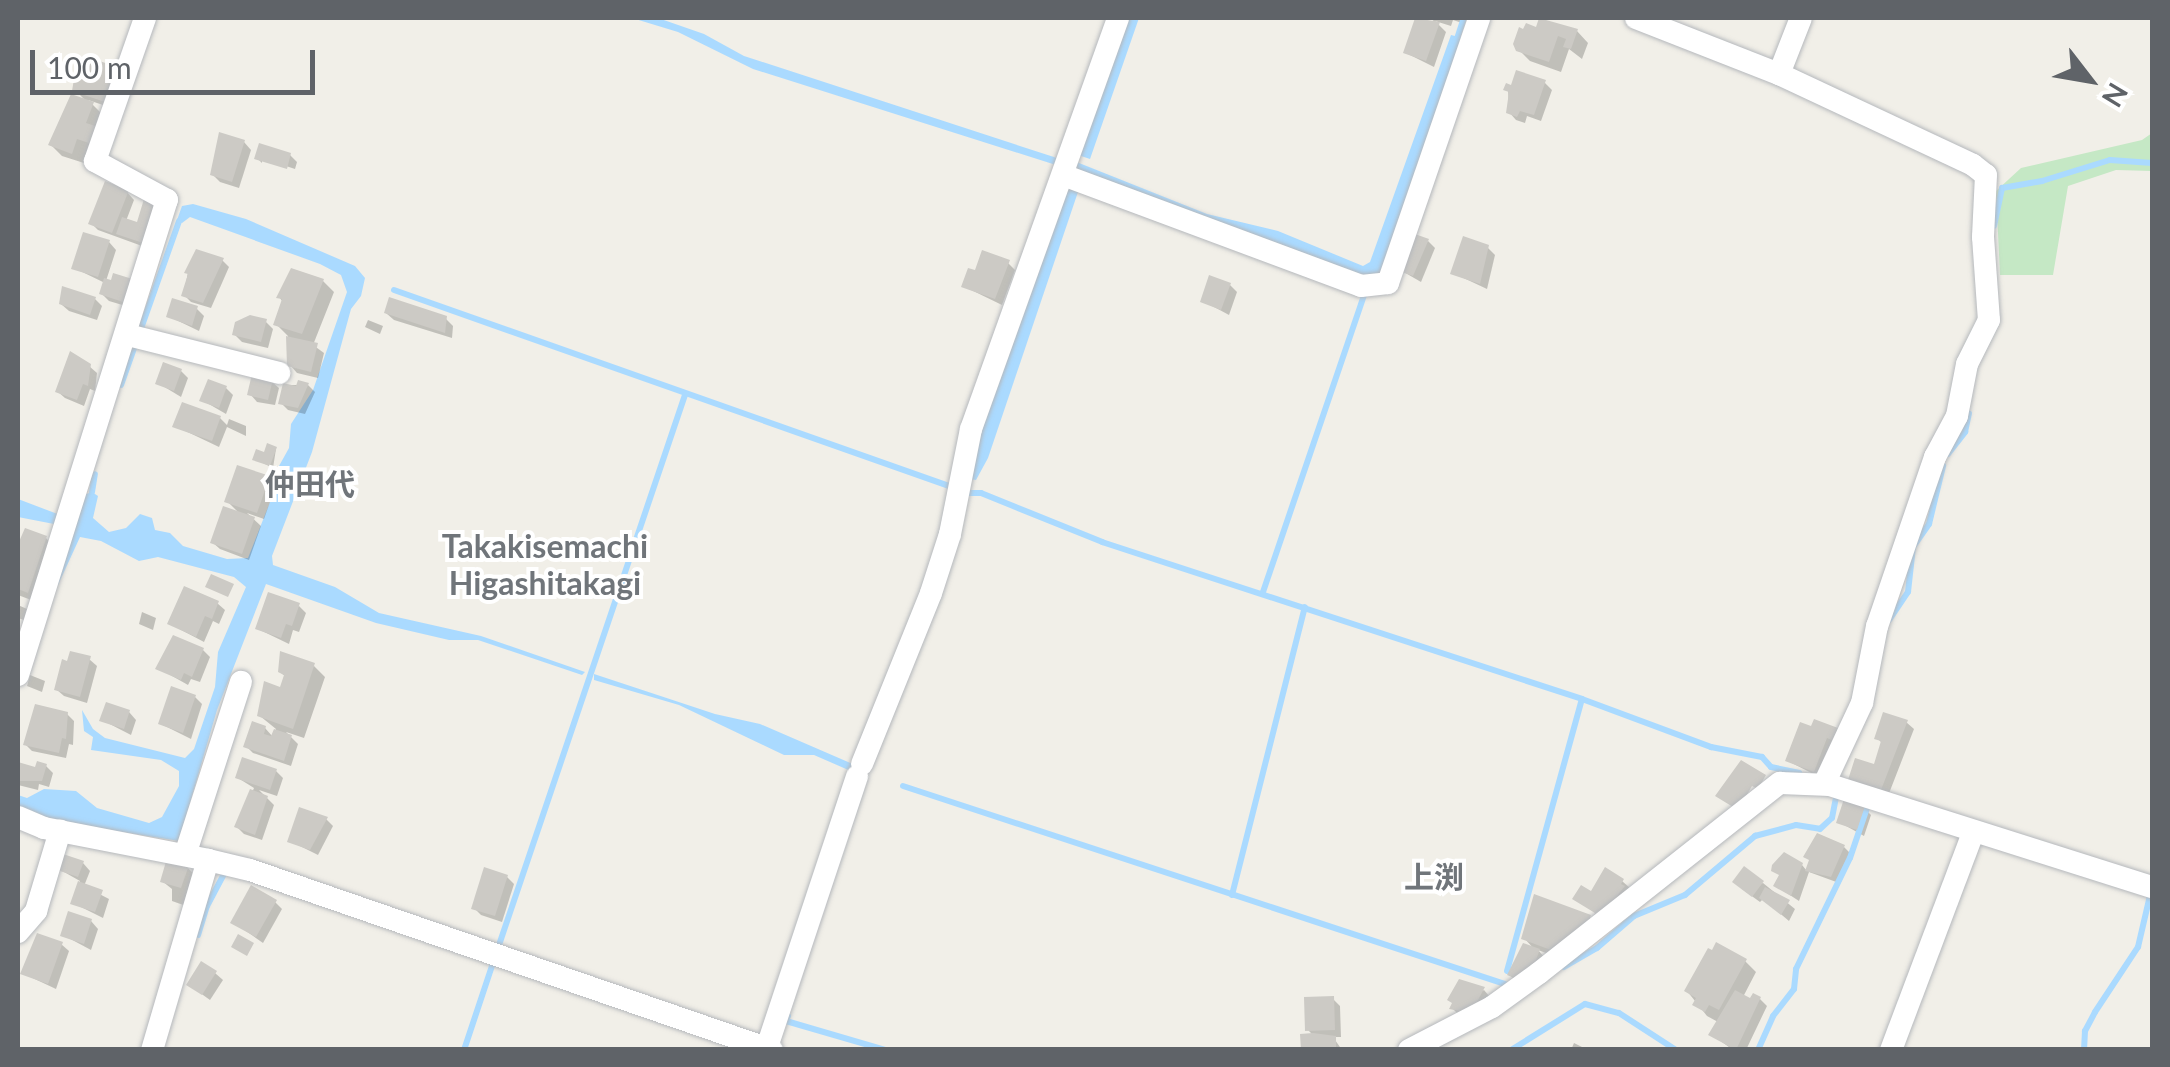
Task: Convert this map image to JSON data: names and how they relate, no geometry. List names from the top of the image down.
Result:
{
  "districts": ["仲田代", "Takakisemachi Higashitakagi", "上渕"],
  "scale_bar": "100 m",
  "north": "bottom right"
}
